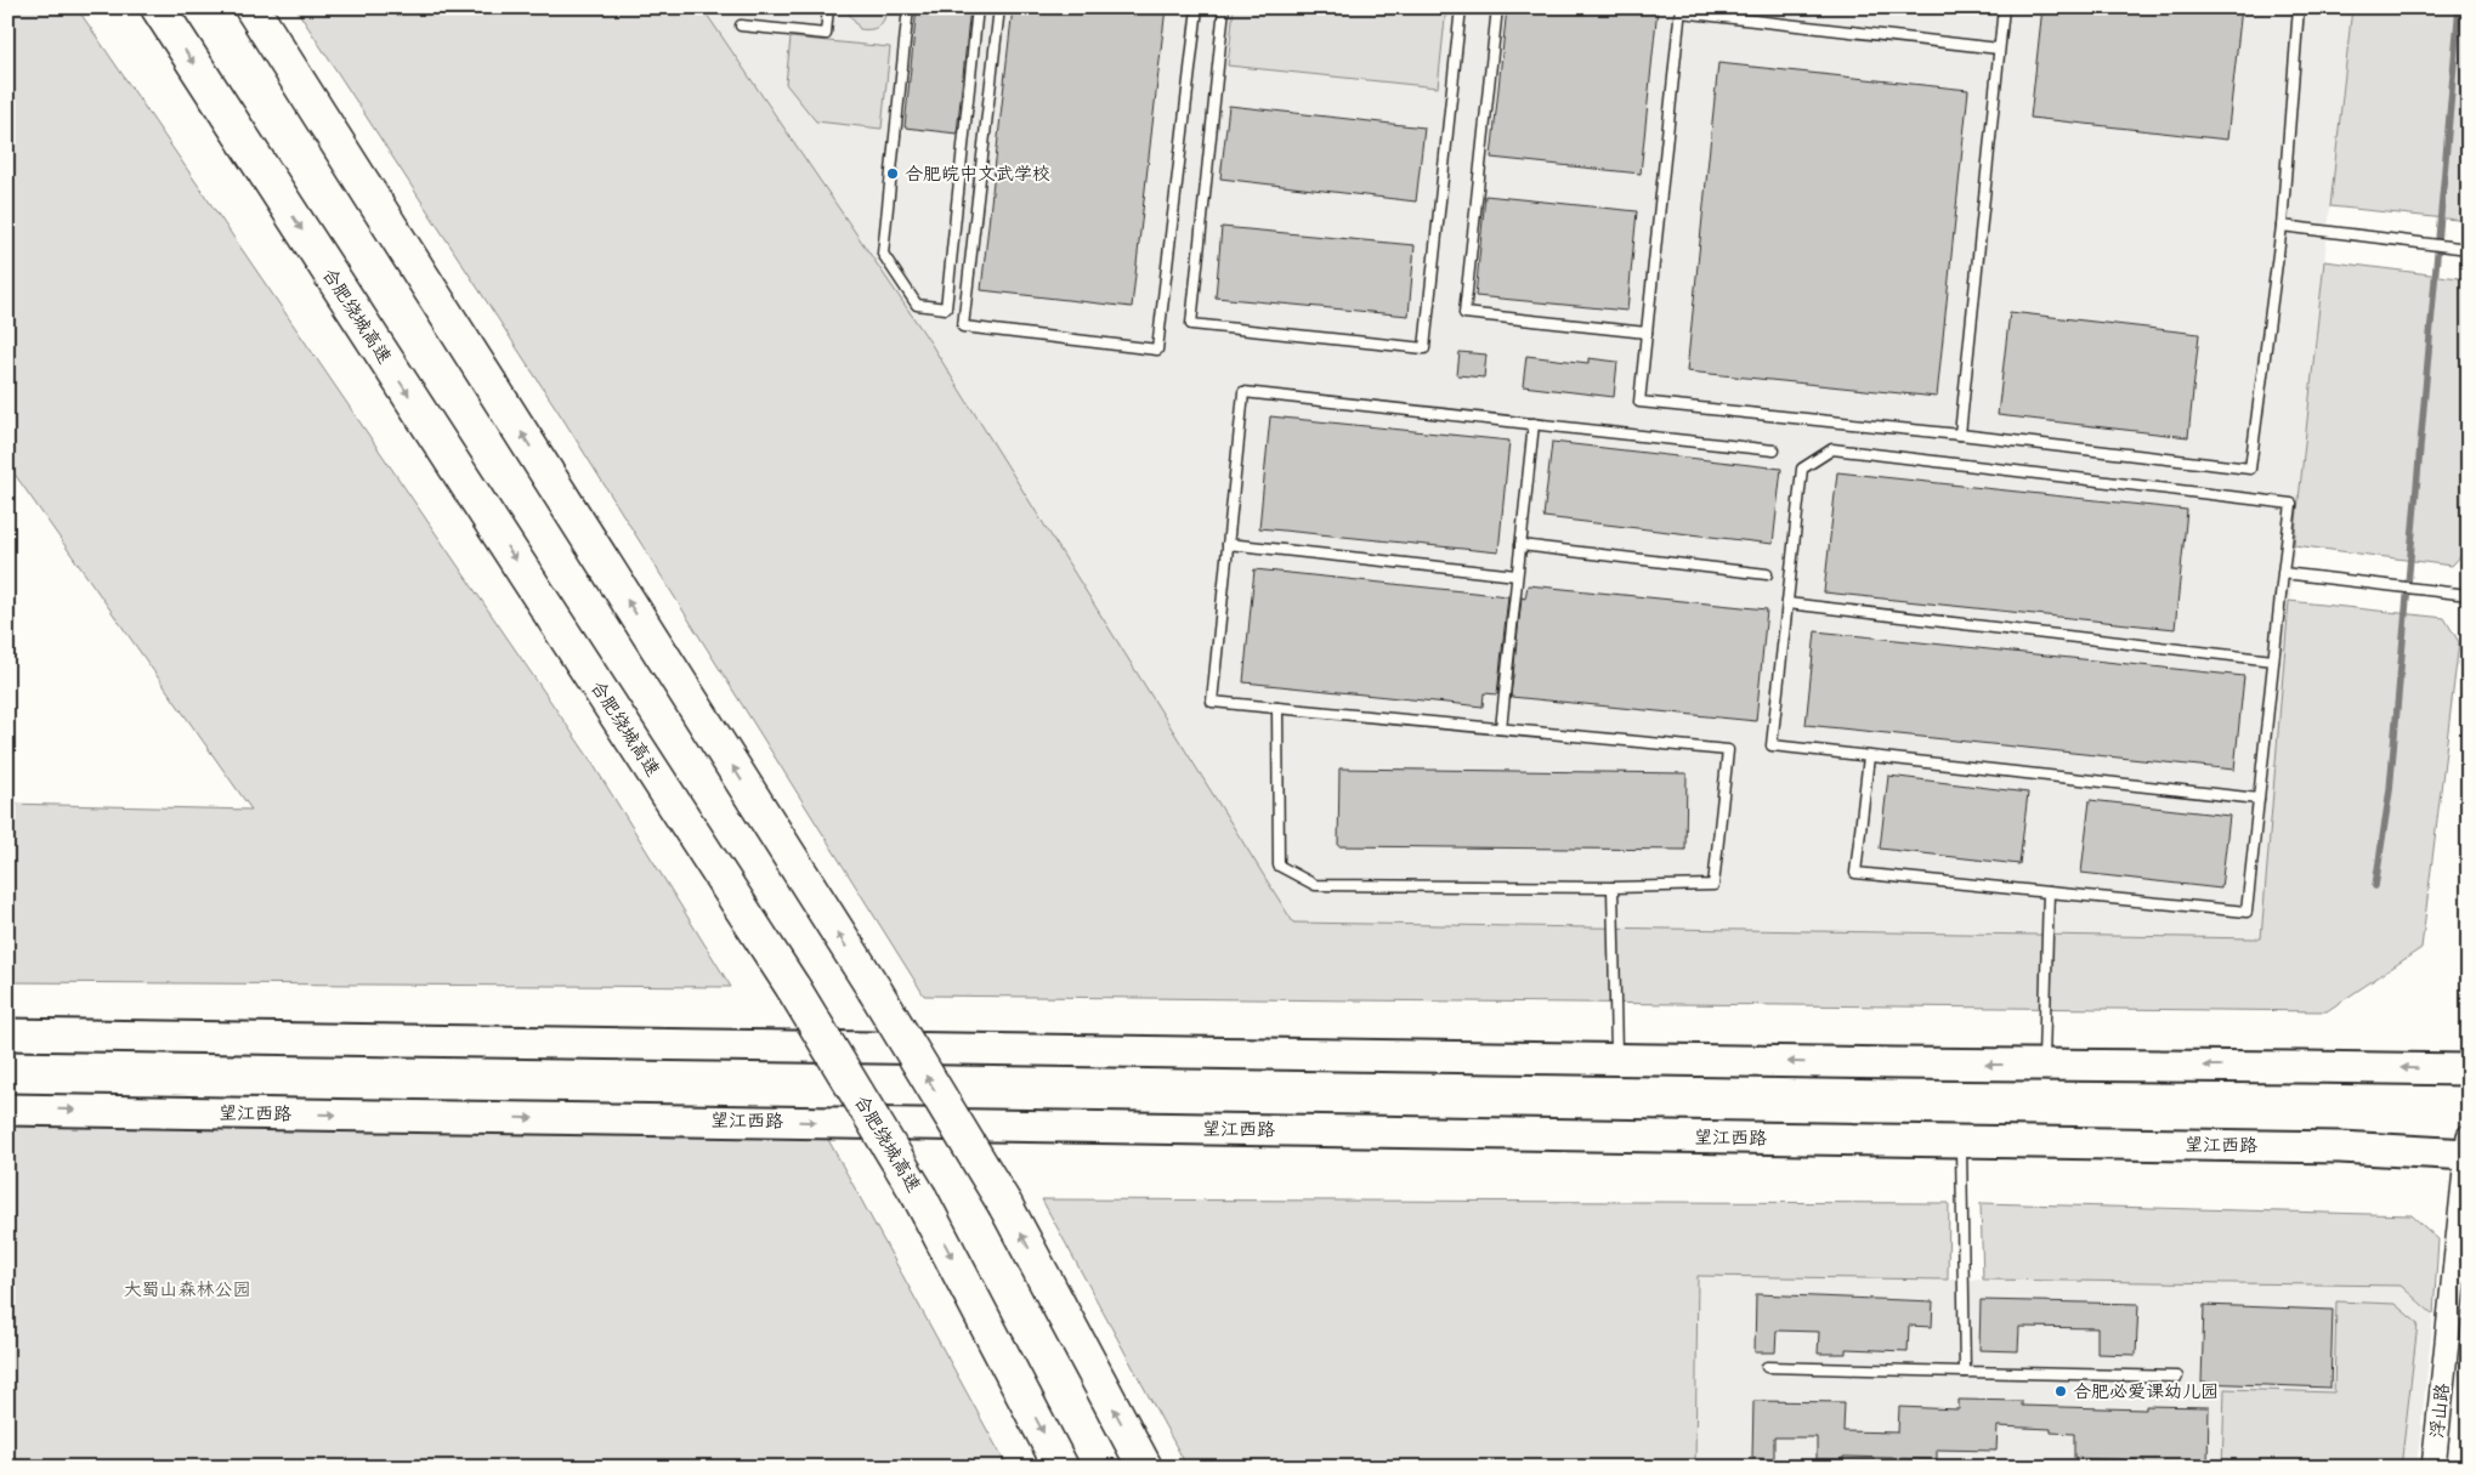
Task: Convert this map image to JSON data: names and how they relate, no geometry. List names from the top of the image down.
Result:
{
  "streets": {
    "highway": ["合肥绕城高速"],
    "main road": ["望江西路"],
    "street": ["浮山路"]
  },
  "crossings": [
    ["望江西路", "浮山路"]
  ],
  "parks": ["大蜀山森林公园"],
  "places": ["合肥皖中文武学校", "合肥必爱课幼儿园"]
}
